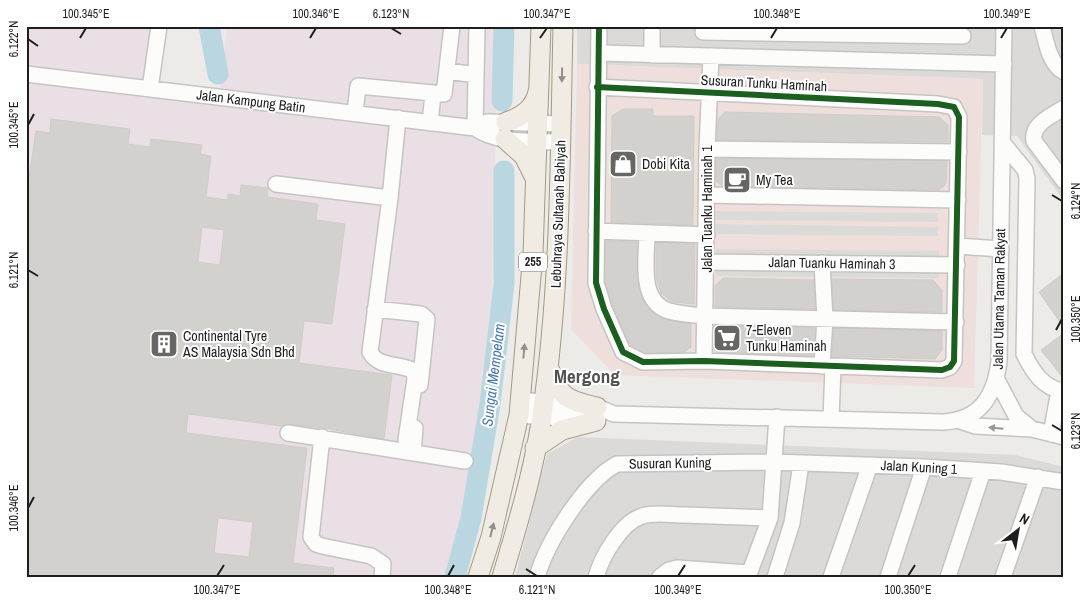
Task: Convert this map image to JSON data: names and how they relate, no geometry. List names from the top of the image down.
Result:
{
  "streets": {
    "main road": ["Lebuhraya Sultanah Bahiyah", "255"],
    "street": [
      "Susuran Tunku Haminah",
      "Jalan Kampung Batin",
      "Jalan Tuanku Haminah 1",
      "Jalan Tuanku Haminah 3",
      "Jalan Utama Taman Rakyat",
      "Susuran Kuning",
      "Jalan Kuning 1"
    ]
  },
  "crossings": [
    ["Susuran Tunku Haminah", "Jalan Tuanku Haminah 1"],
    ["Susuran Tunku Haminah", "Jalan Tuanku Haminah 3"],
    ["Jalan Kampung Batin", "Lebuhraya Sultanah Bahiyah"],
    ["Jalan Tuanku Haminah 1", "Jalan Tuanku Haminah 3"],
    ["Susuran Kuning", "Jalan Kuning 1"]
  ],
  "districts": ["Mergong"],
  "water": ["Sungai Mempelam"],
  "places": {
    "shop": ["Dobi Kita"],
    "cafe": ["My Tea"],
    "supermarket": ["7-Eleven Tunku Haminah"],
    "building": ["Continental Tyre AS Malaysia Sdn Bhd"]
  },
  "north": "top right",
  "coordinates": [
    "100.345°E",
    "100.346°E",
    "6.123°N",
    "100.347°E",
    "100.348°E",
    "100.349°E",
    "6.122°N",
    "6.124°N",
    "6.121°N",
    "100.350°E"
  ]
}
